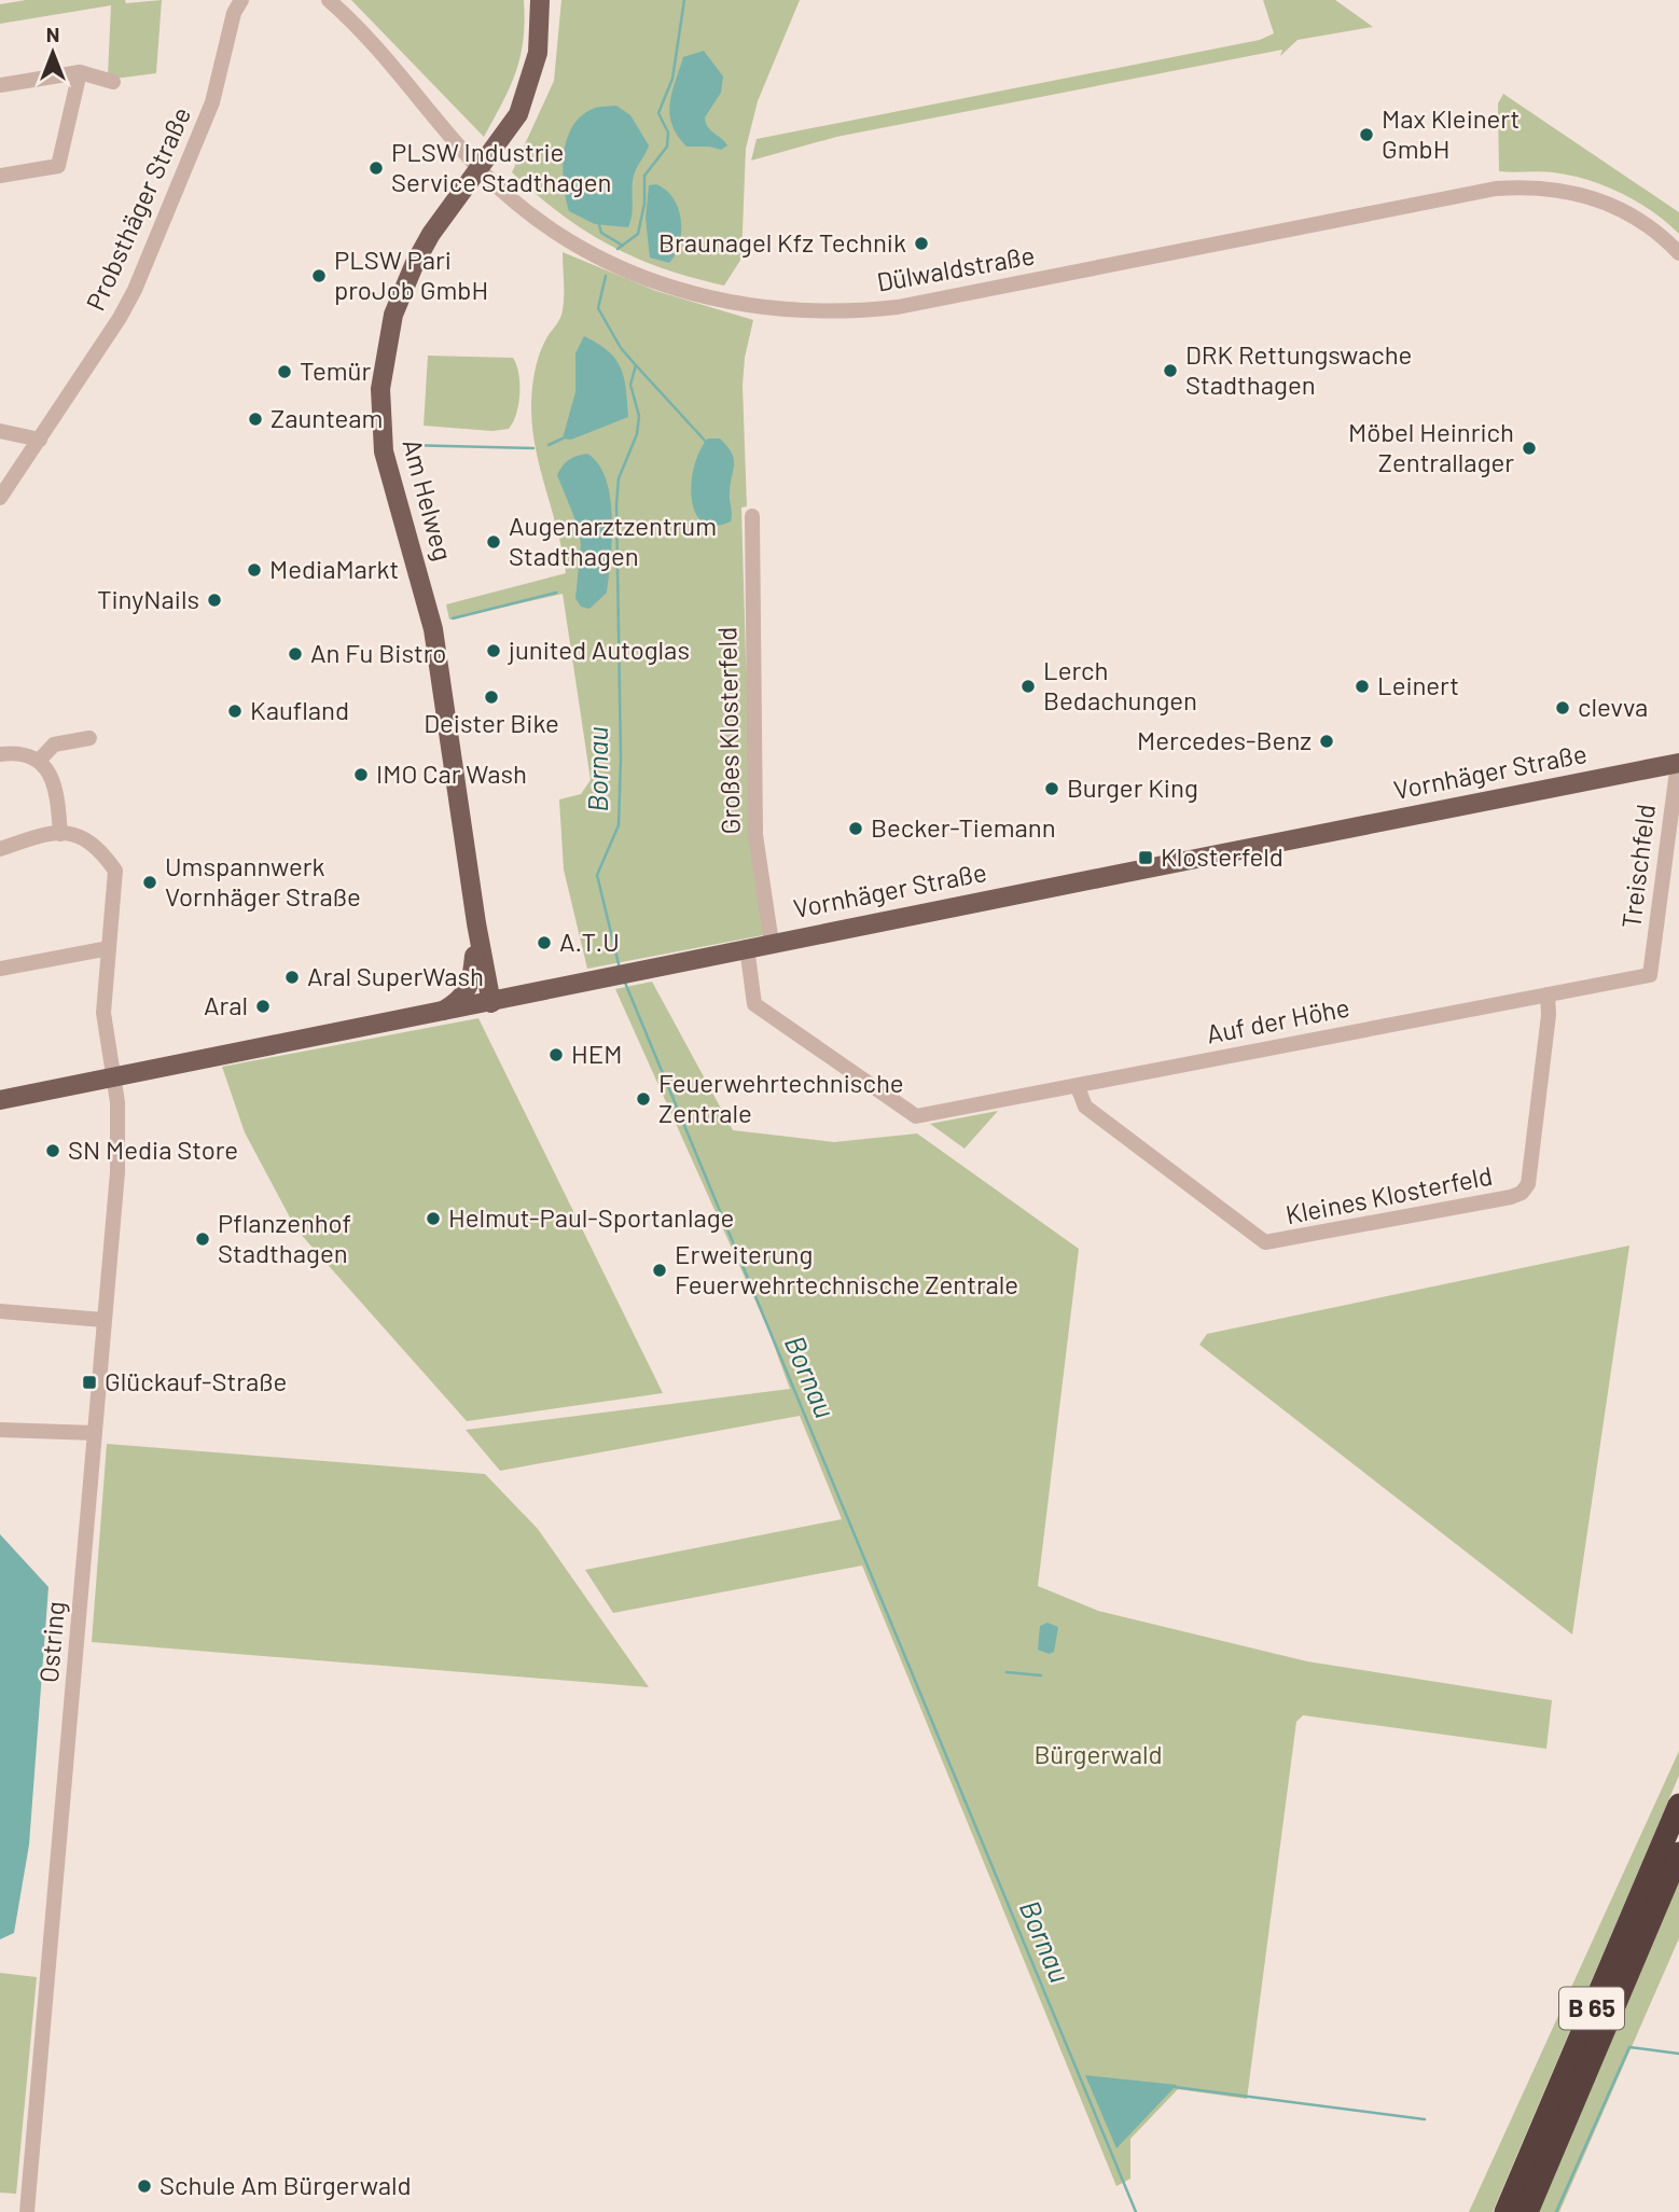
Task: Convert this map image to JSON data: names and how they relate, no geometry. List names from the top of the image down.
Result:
{
  "streets": {
    "highway": ["B 65"],
    "main road": ["Am Helweg", "Vornhäger Straße"],
    "street": [
      "Probsthäger Straße",
      "Dülwaldstraße",
      "Großes Klosterfeld",
      "Treischfeld",
      "Auf der Höhe",
      "Kleines Klosterfeld",
      "Ostring"
    ]
  },
  "crossings": [
    ["Dülwaldstraße", "Am Helweg"],
    ["Am Helweg", "Vornhäger Straße"],
    ["Großes Klosterfeld", "Vornhäger Straße"],
    ["Vornhäger Straße", "Treischfeld"],
    ["Vornhäger Straße", "Auf der Höhe"],
    ["Vornhäger Straße", "Ostring"],
    ["Treischfeld", "Auf der Höhe"],
    ["Auf der Höhe", "Kleines Klosterfeld"]
  ],
  "water": ["Bornau"],
  "parks": ["Bürgerwald"],
  "places": {
    "other": [
      "Max Kleinert GmbH",
      "PLSW Industrie Service Stadthagen",
      "Braunagel Kfz Technik",
      "PLSW Pari proJob GmbH",
      "DRK Rettungswache Stadthagen",
      "Temür",
      "Zaunteam",
      "Möbel Heinrich Zentrallager",
      "Augenarztzentrum Stadthagen",
      "MediaMarkt",
      "TinyNails",
      "junited Autoglas",
      "An Fu Bistro",
      "Lerch Bedachungen",
      "Leinert",
      "Deister Bike",
      "clevva",
      "Kaufland",
      "Mercedes-Benz",
      "IMO Car Wash",
      "Burger King",
      "Becker-Tiemann",
      "Umspannwerk Vornhäger Straße",
      "A.T.U",
      "Aral SuperWash",
      "Aral",
      "HEM",
      "Feuerwehrtechnische Zentrale",
      "SN Media Store",
      "Helmut-Paul-Sportanlage",
      "Pflanzenhof Stadthagen",
      "Erweiterung Feuerwehrtechnische Zentrale",
      "Schule Am Bürgerwald"
    ],
    "transit": ["Klosterfeld", "Glückauf-Straße"]
  },
  "north": "top"
}
